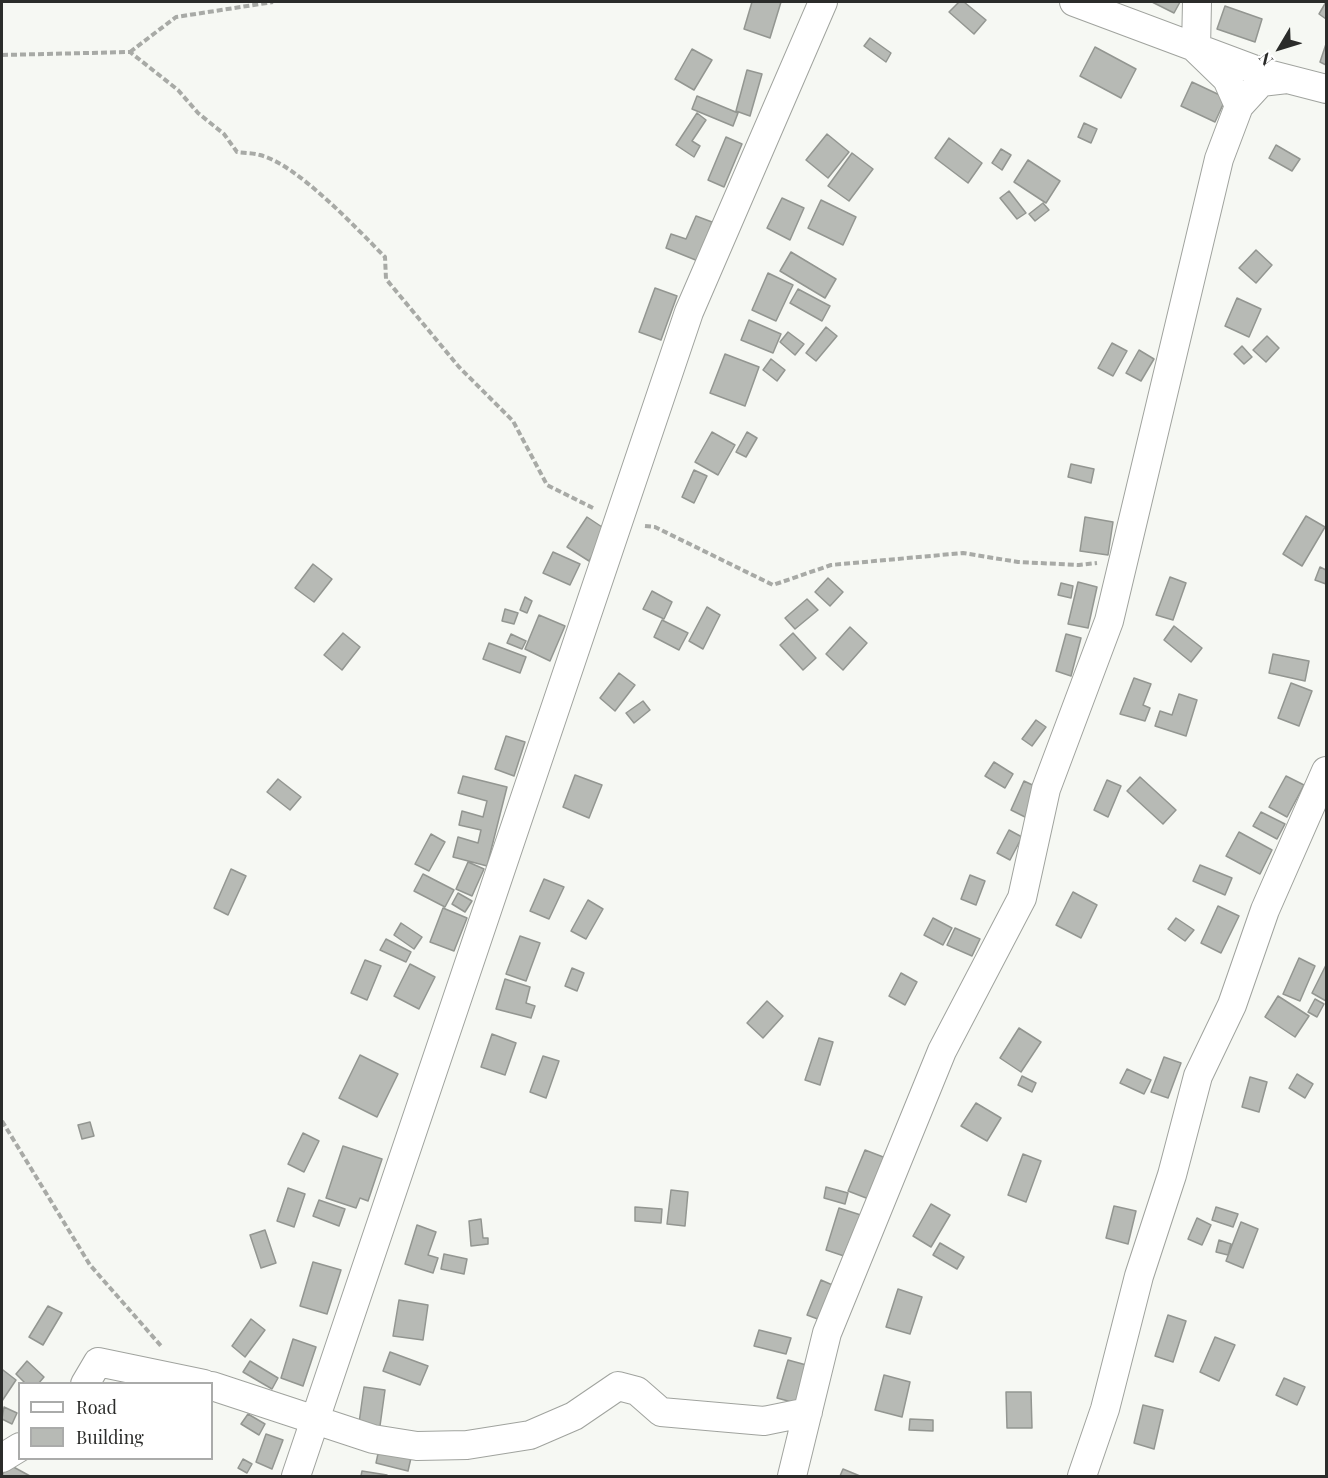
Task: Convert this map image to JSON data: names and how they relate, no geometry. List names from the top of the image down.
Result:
{
  "legend": ["Road", "Building"],
  "north": "bottom left"
}
